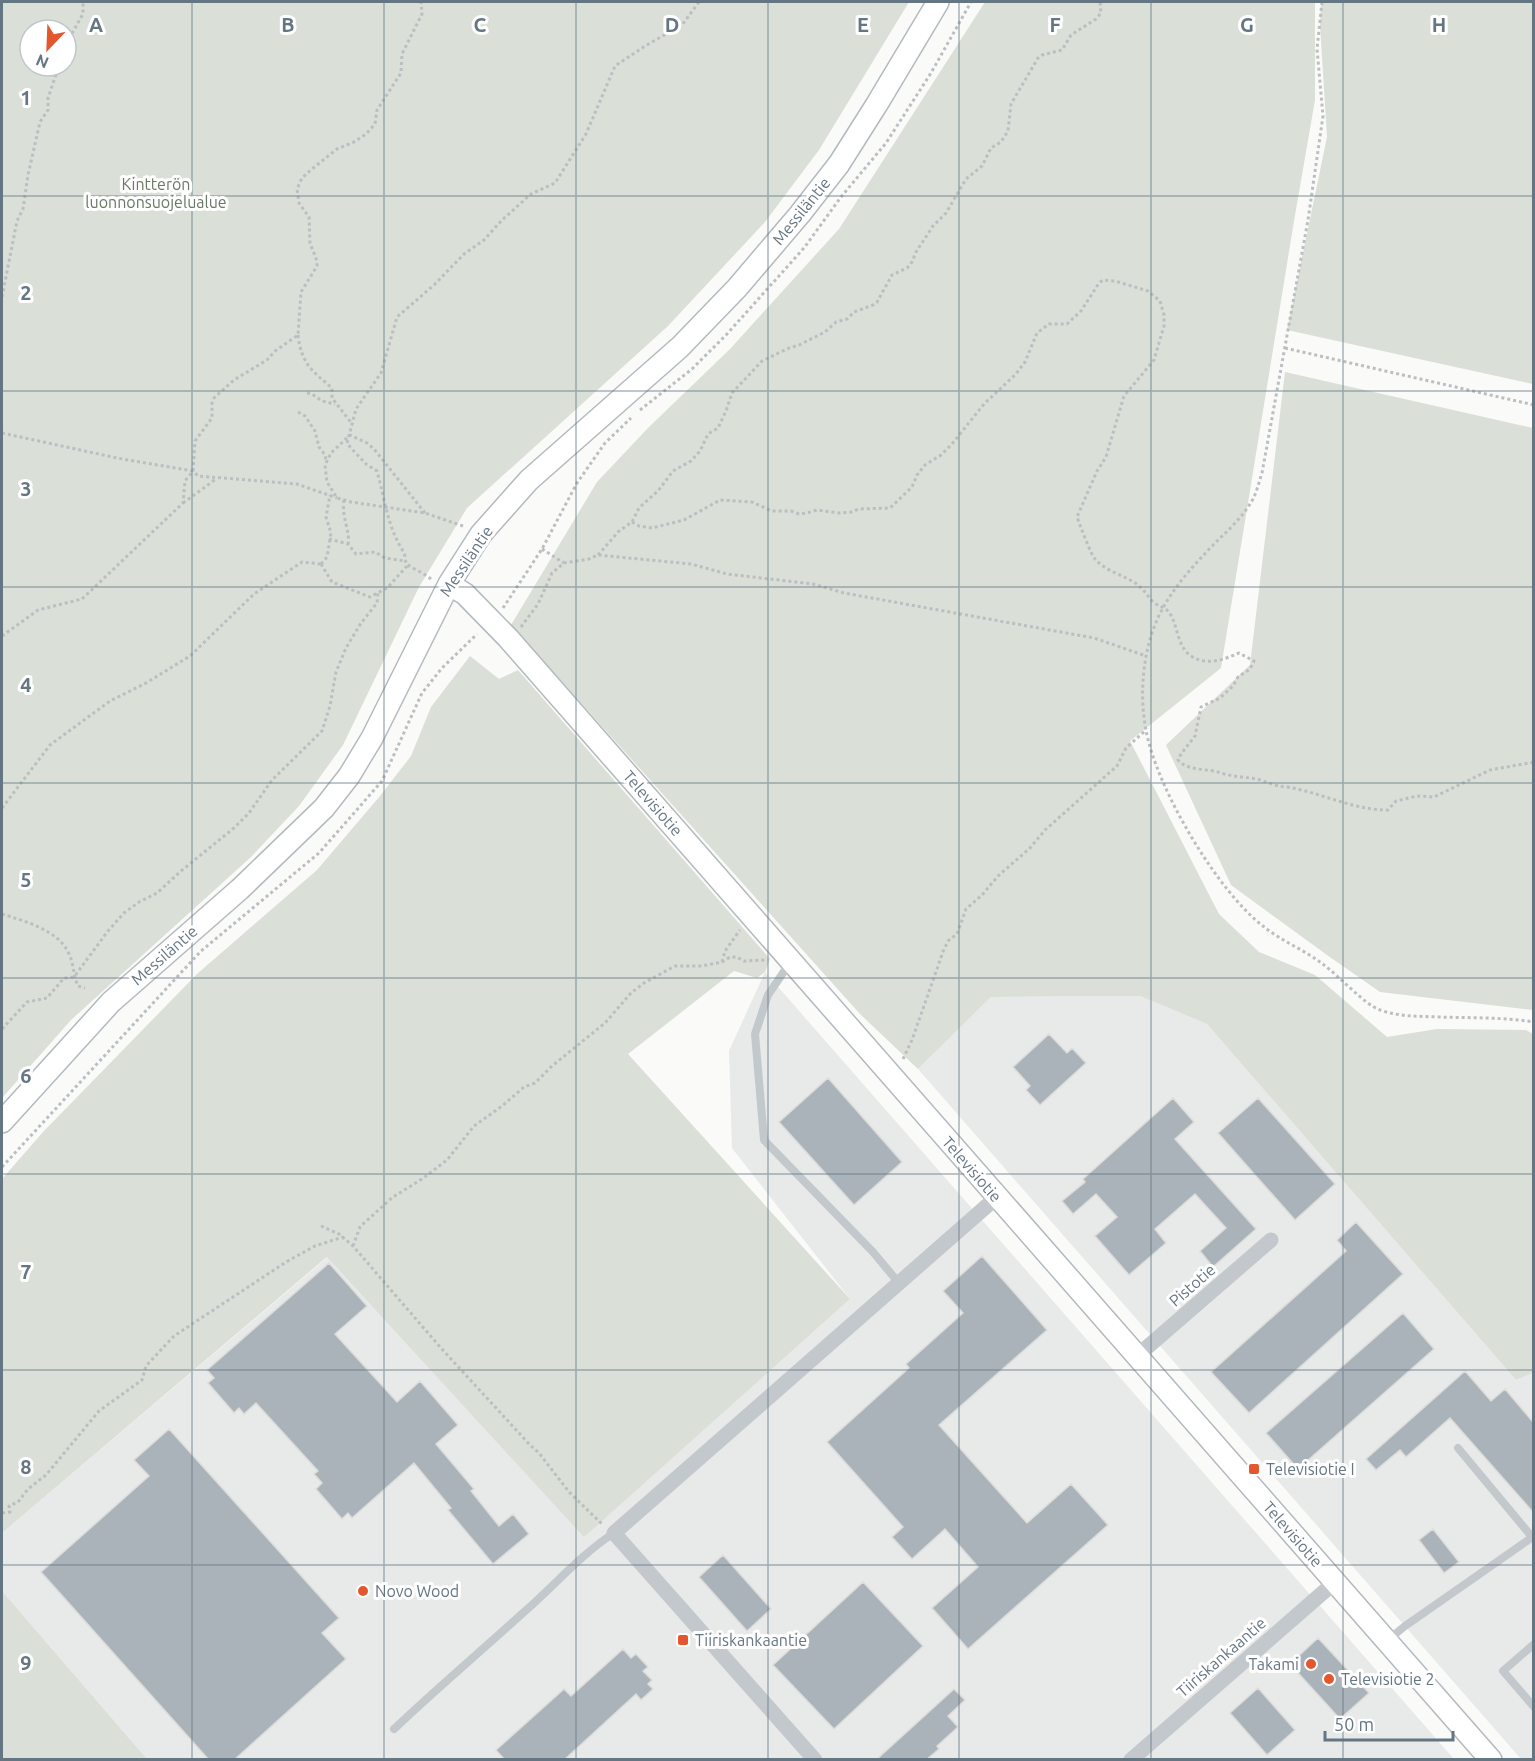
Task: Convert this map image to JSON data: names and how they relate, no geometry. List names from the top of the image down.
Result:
{
  "streets": {
    "street": [
      "Messiläntie",
      "Televisiotie",
      "Pistotie",
      "Tiiriskankaantie"
    ]
  },
  "crossings": [
    ["Messiläntie", "Televisiotie"],
    ["Televisiotie", "Pistotie"],
    ["Televisiotie", "Tiiriskankaantie"]
  ],
  "parks": ["Kintterön luonnonsuojelualue"],
  "places": {
    "transit": ["Televisiotie I", "Tiiriskankaantie"],
    "other": ["Novo Wood", "Takami", "Televisiotie 2"]
  },
  "scale_bar": "50 m",
  "north": "bottom left",
  "grid": {
    "columns": [
      "A",
      "B",
      "C",
      "D",
      "E",
      "F",
      "G",
      "H"
    ],
    "rows": [
      "1",
      "2",
      "3",
      "4",
      "5",
      "6",
      "7",
      "8",
      "9"
    ]
  }
}
